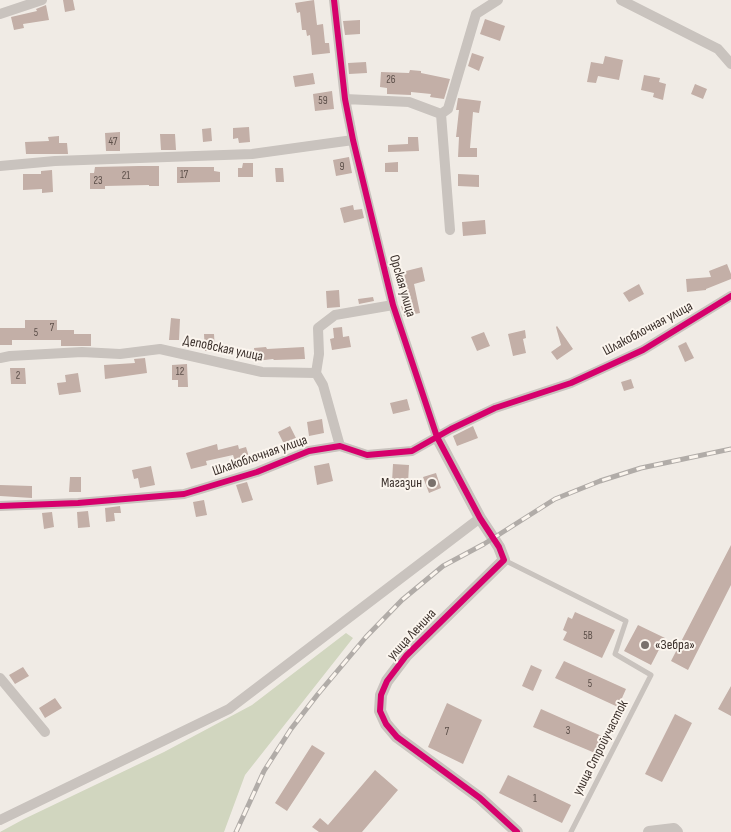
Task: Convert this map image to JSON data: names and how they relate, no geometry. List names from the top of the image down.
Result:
{
  "streets": {
    "street": [
      "Орская улица",
      "Шлакоблочная улица",
      "Деповская улица",
      "улица Ленина"
    ],
    "lane": ["улица Стройучасток"]
  },
  "crossings": [
    ["Орская улица", "Шлакоблочная улица"],
    ["Орская улица", "улица Ленина"],
    ["Орская улица", "улица Стройучасток"],
    ["улица Ленина", "улица Стройучасток"]
  ],
  "places": ["Магазин", "«Зебра»"],
  "house_numbers": [
    "26",
    "59",
    "47",
    "9",
    "17",
    "21",
    "23",
    "7",
    "5",
    "12",
    "2",
    "5В",
    "5",
    "3",
    "7",
    "1"
  ]
}
